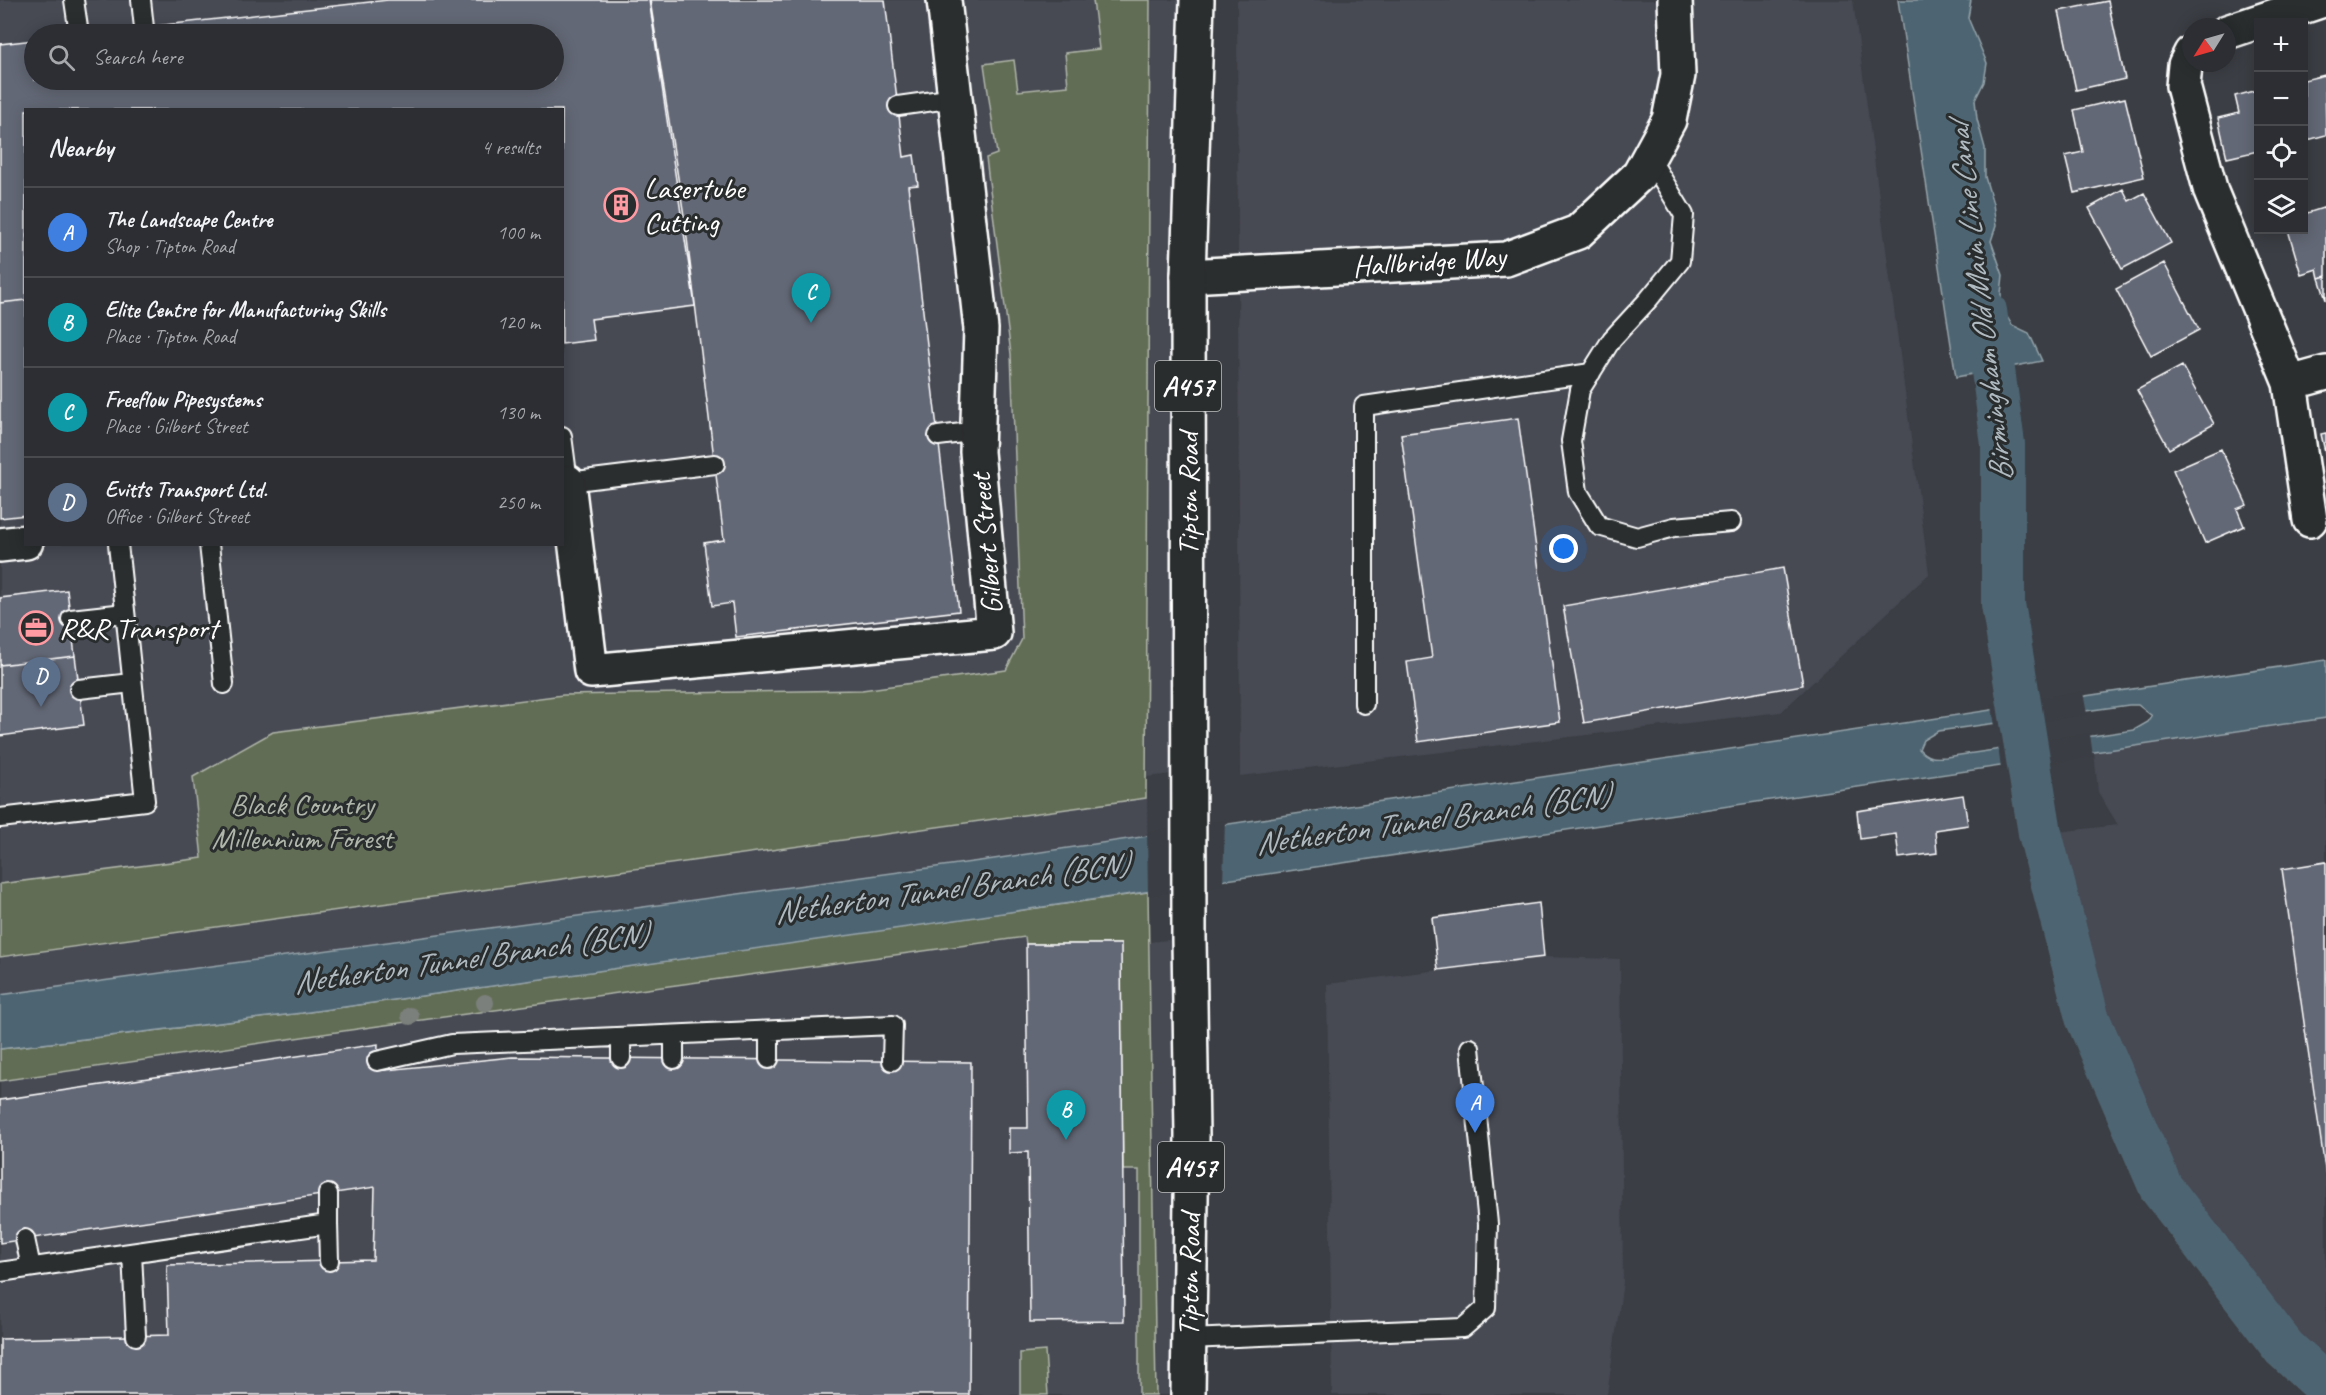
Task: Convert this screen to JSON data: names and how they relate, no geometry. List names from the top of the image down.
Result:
{
  "streets": {
    "street": [
      "Hallbridge Way",
      "A457",
      "Tipton Road",
      "Gilbert Street"
    ]
  },
  "crossings": [
    ["Hallbridge Way", "Tipton Road"]
  ],
  "water": ["Birmingham Old Main Line Canal", "Netherton Tunnel Branch (BCN)"],
  "parks": ["Black Country Millennium Forest"],
  "places": {
    "building": ["Lasertube Cutting"],
    "office": ["R&R Transport"]
  },
  "north": "bottom left",
  "page": {
    "map_buttons": ["+", "−"],
    "search": "Search here",
    "heading": ["Nearby", "4 results"],
    "list": [
      {
        "mark": "A",
        "name": "The Landscape Centre",
        "note": "Shop · Tipton Road",
        "value": "100 m"
      },
      {
        "mark": "B",
        "name": "Elite Centre for Manufacturing Skills",
        "note": "Place · Tipton Road",
        "value": "120 m"
      },
      {
        "mark": "C",
        "name": "Freeflow Pipesystems",
        "note": "Place · Gilbert Street",
        "value": "130 m"
      },
      {
        "mark": "D",
        "name": "Evitts Transport Ltd.",
        "note": "Office · Gilbert Street",
        "value": "250 m"
      }
    ],
    "pins": [
      "C",
      "D",
      "A",
      "B"
    ]
  }
}
